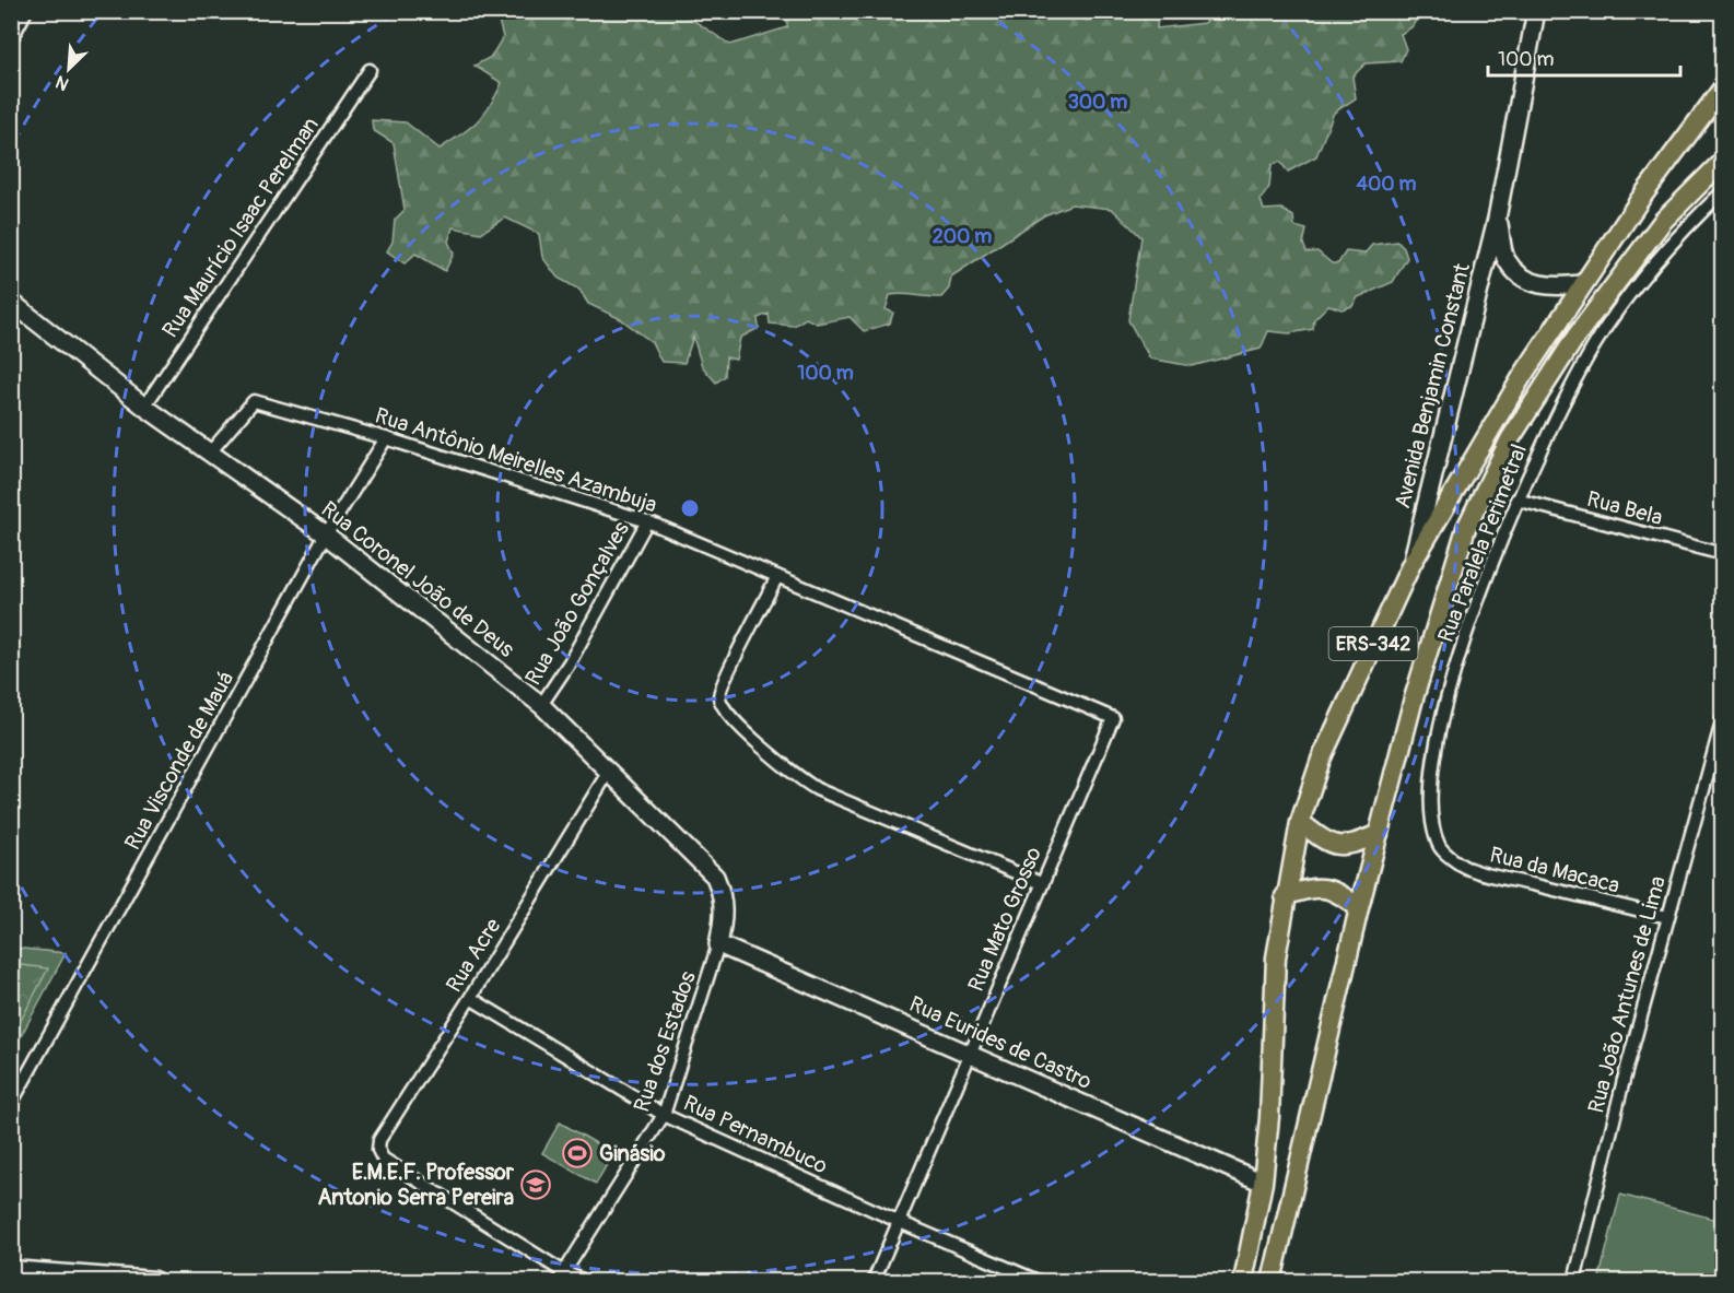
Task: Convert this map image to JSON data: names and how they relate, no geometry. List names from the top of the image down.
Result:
{
  "streets": {
    "main road": ["ERS-342"],
    "street": [
      "Rua Maurício Isaac Perelman",
      "Avenida Benjamin Constant",
      "Rua Antônio Meirelles Azambuja",
      "Rua Bela",
      "Rua Paralela Perimetral",
      "Rua Coronel João de Deus",
      "Rua João Gonçalves",
      "Rua Visconde de Mauá",
      "Rua da Macaca",
      "Rua Mato Grosso",
      "Rua Acre",
      "Rua João Antunes de Lima",
      "Rua dos Estados",
      "Rua Eurides de Castro",
      "Rua Pernambuco"
    ]
  },
  "crossings": [
    ["Rua Maurício Isaac Perelman", "Rua Coronel João de Deus"],
    ["Avenida Benjamin Constant", "ERS-342"],
    ["Rua Antônio Meirelles Azambuja", "Rua Coronel João de Deus"],
    ["Rua Antônio Meirelles Azambuja", "Rua João Gonçalves"],
    ["Rua Antônio Meirelles Azambuja", "Rua Visconde de Mauá"],
    ["Rua Antônio Meirelles Azambuja", "Rua Mato Grosso"],
    ["Rua Bela", "Rua Paralela Perimetral"],
    ["Rua Paralela Perimetral", "Rua da Macaca"],
    ["Rua Coronel João de Deus", "Rua João Gonçalves"],
    ["Rua Coronel João de Deus", "Rua Visconde de Mauá"],
    ["Rua Coronel João de Deus", "Rua Acre"],
    ["Rua Coronel João de Deus", "Rua dos Estados"],
    ["Rua Coronel João de Deus", "Rua Eurides de Castro"],
    ["ERS-342", "Rua Eurides de Castro"],
    ["Rua da Macaca", "Rua João Antunes de Lima"],
    ["Rua Mato Grosso", "Rua Eurides de Castro"],
    ["Rua Mato Grosso", "Rua Pernambuco"],
    ["Rua Acre", "Rua dos Estados"],
    ["Rua Acre", "Rua Pernambuco"],
    ["Rua dos Estados", "Rua Eurides de Castro"],
    ["Rua dos Estados", "Rua Pernambuco"]
  ],
  "places": {
    "sports": ["Ginásio"],
    "school or university": ["E.M.E.F. Professor Antonio Serra Pereira"]
  },
  "scale_bar": "100 m",
  "north": "bottom left",
  "rings": [
    "300 m",
    "400 m",
    "200 m",
    "100 m"
  ]
}
